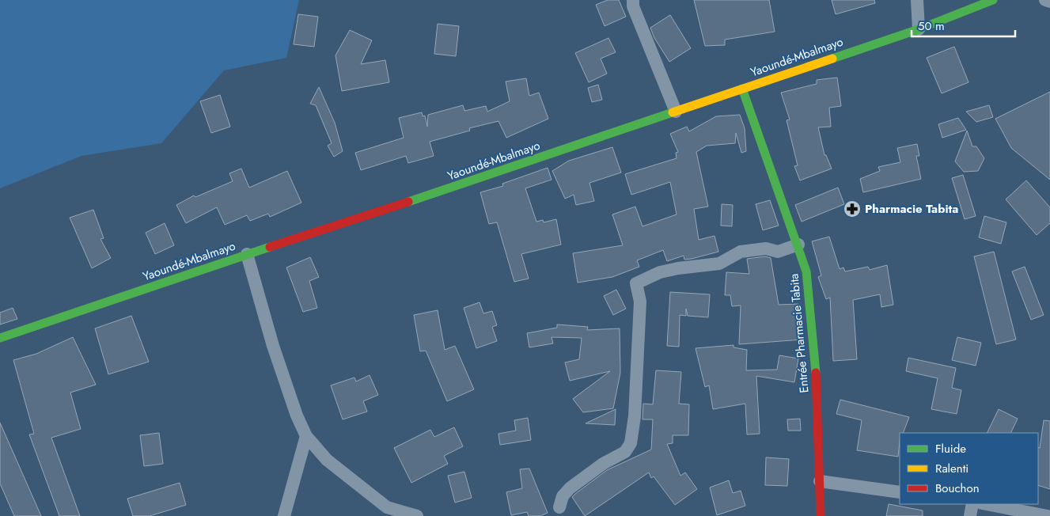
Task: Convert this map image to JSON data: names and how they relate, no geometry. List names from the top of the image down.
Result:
{
  "streets": {
    "main road": ["Yaoundé-Mbalmayo", "Entrée Pharmacie Tabita"]
  },
  "crossings": [
    ["Yaoundé-Mbalmayo", "Entrée Pharmacie Tabita"]
  ],
  "places": {
    "pharmacy": ["Pharmacie Tabita"]
  },
  "legend": ["Fluide", "Ralenti", "Bouchon"],
  "scale_bar": "50 m"
}
